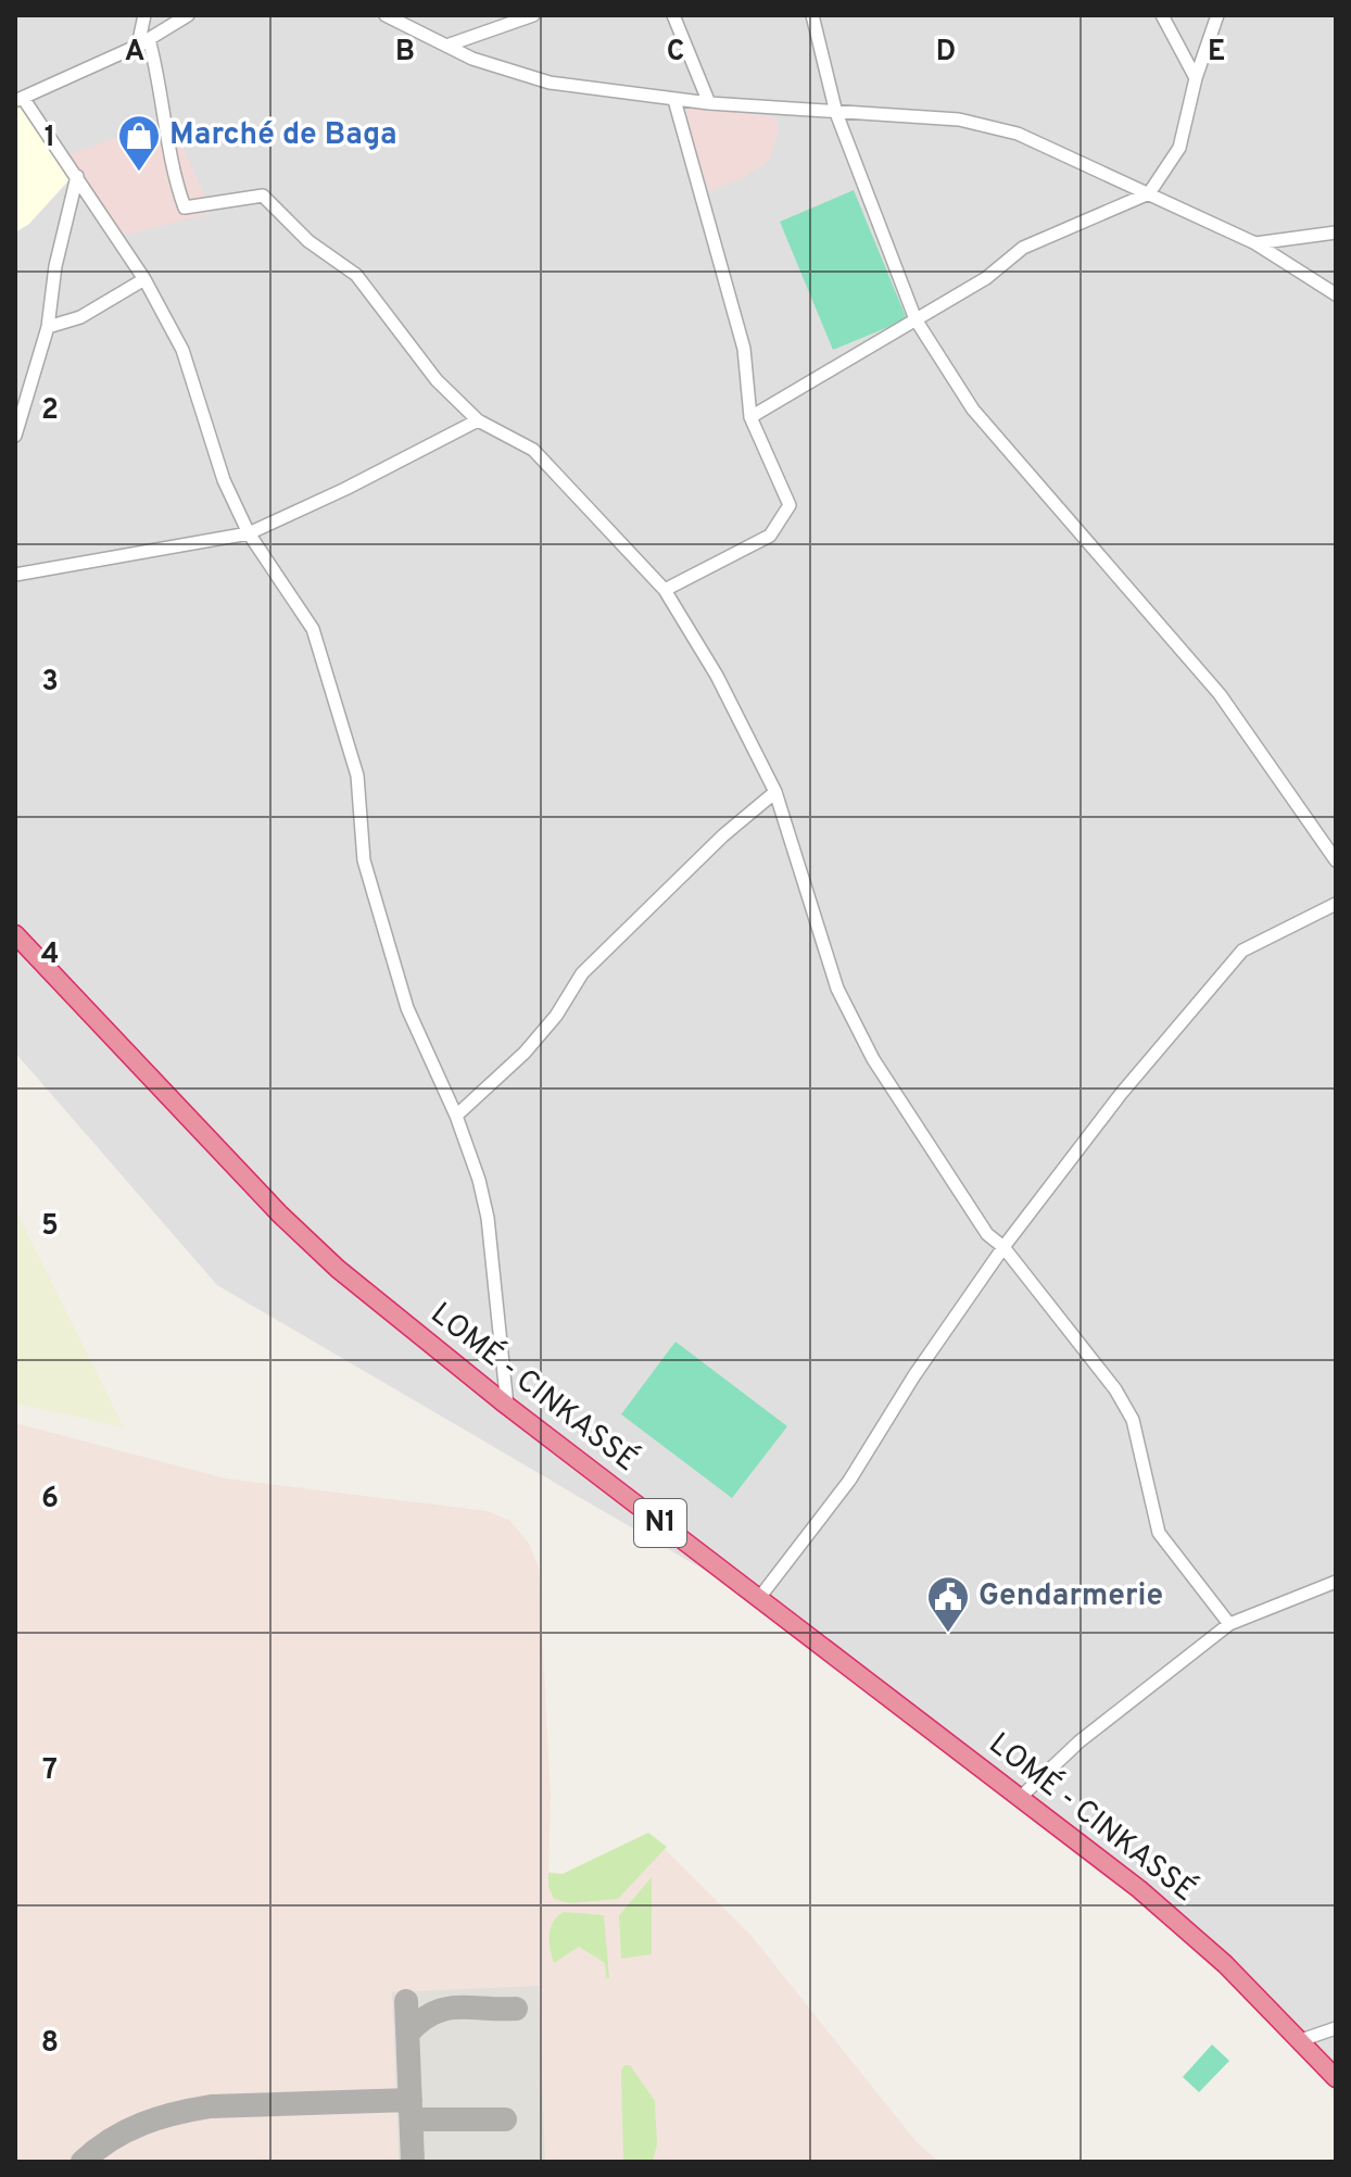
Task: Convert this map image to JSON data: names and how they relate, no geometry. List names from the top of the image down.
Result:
{
  "streets": {
    "highway": ["LOMÉ - CINKASSÉ", "N1"]
  },
  "places": {
    "shop": ["Marché de Baga"],
    "public building": ["Gendarmerie"]
  },
  "grid": {
    "columns": [
      "A",
      "B",
      "C",
      "D",
      "E"
    ],
    "rows": [
      "1",
      "2",
      "3",
      "4",
      "5",
      "6",
      "7",
      "8"
    ]
  }
}
